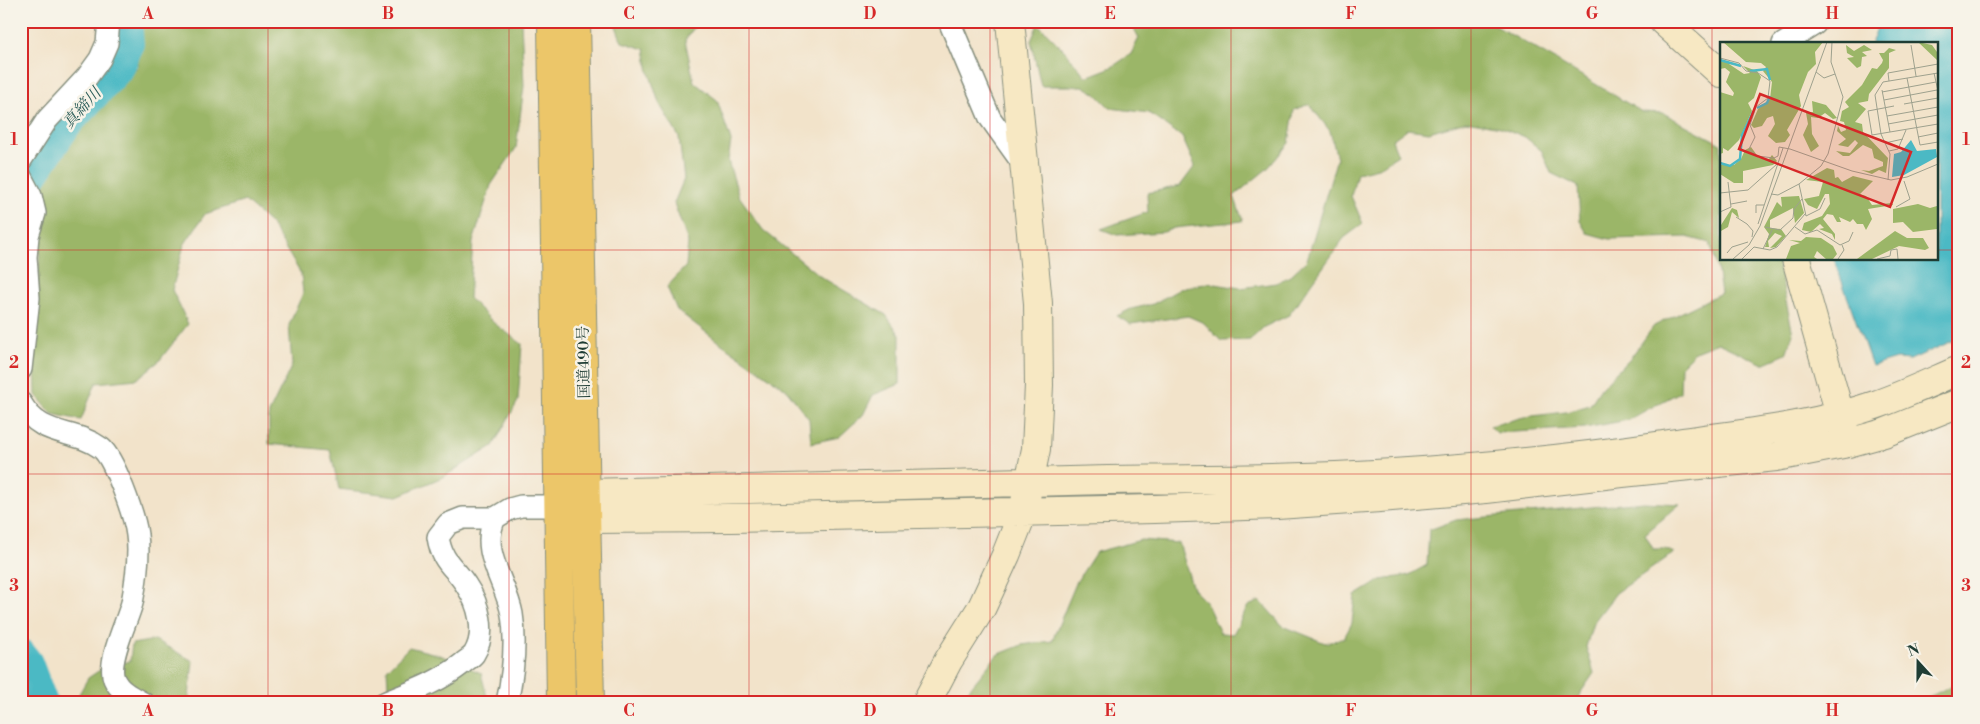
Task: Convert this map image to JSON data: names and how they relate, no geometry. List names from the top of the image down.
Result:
{
  "streets": {
    "highway": ["国道490号"]
  },
  "water": ["真締川"],
  "north": "top",
  "grid": {
    "columns": [
      "A",
      "B",
      "C",
      "D",
      "E",
      "F",
      "G",
      "H"
    ],
    "rows": ["1", "2", "3"]
  }
}
